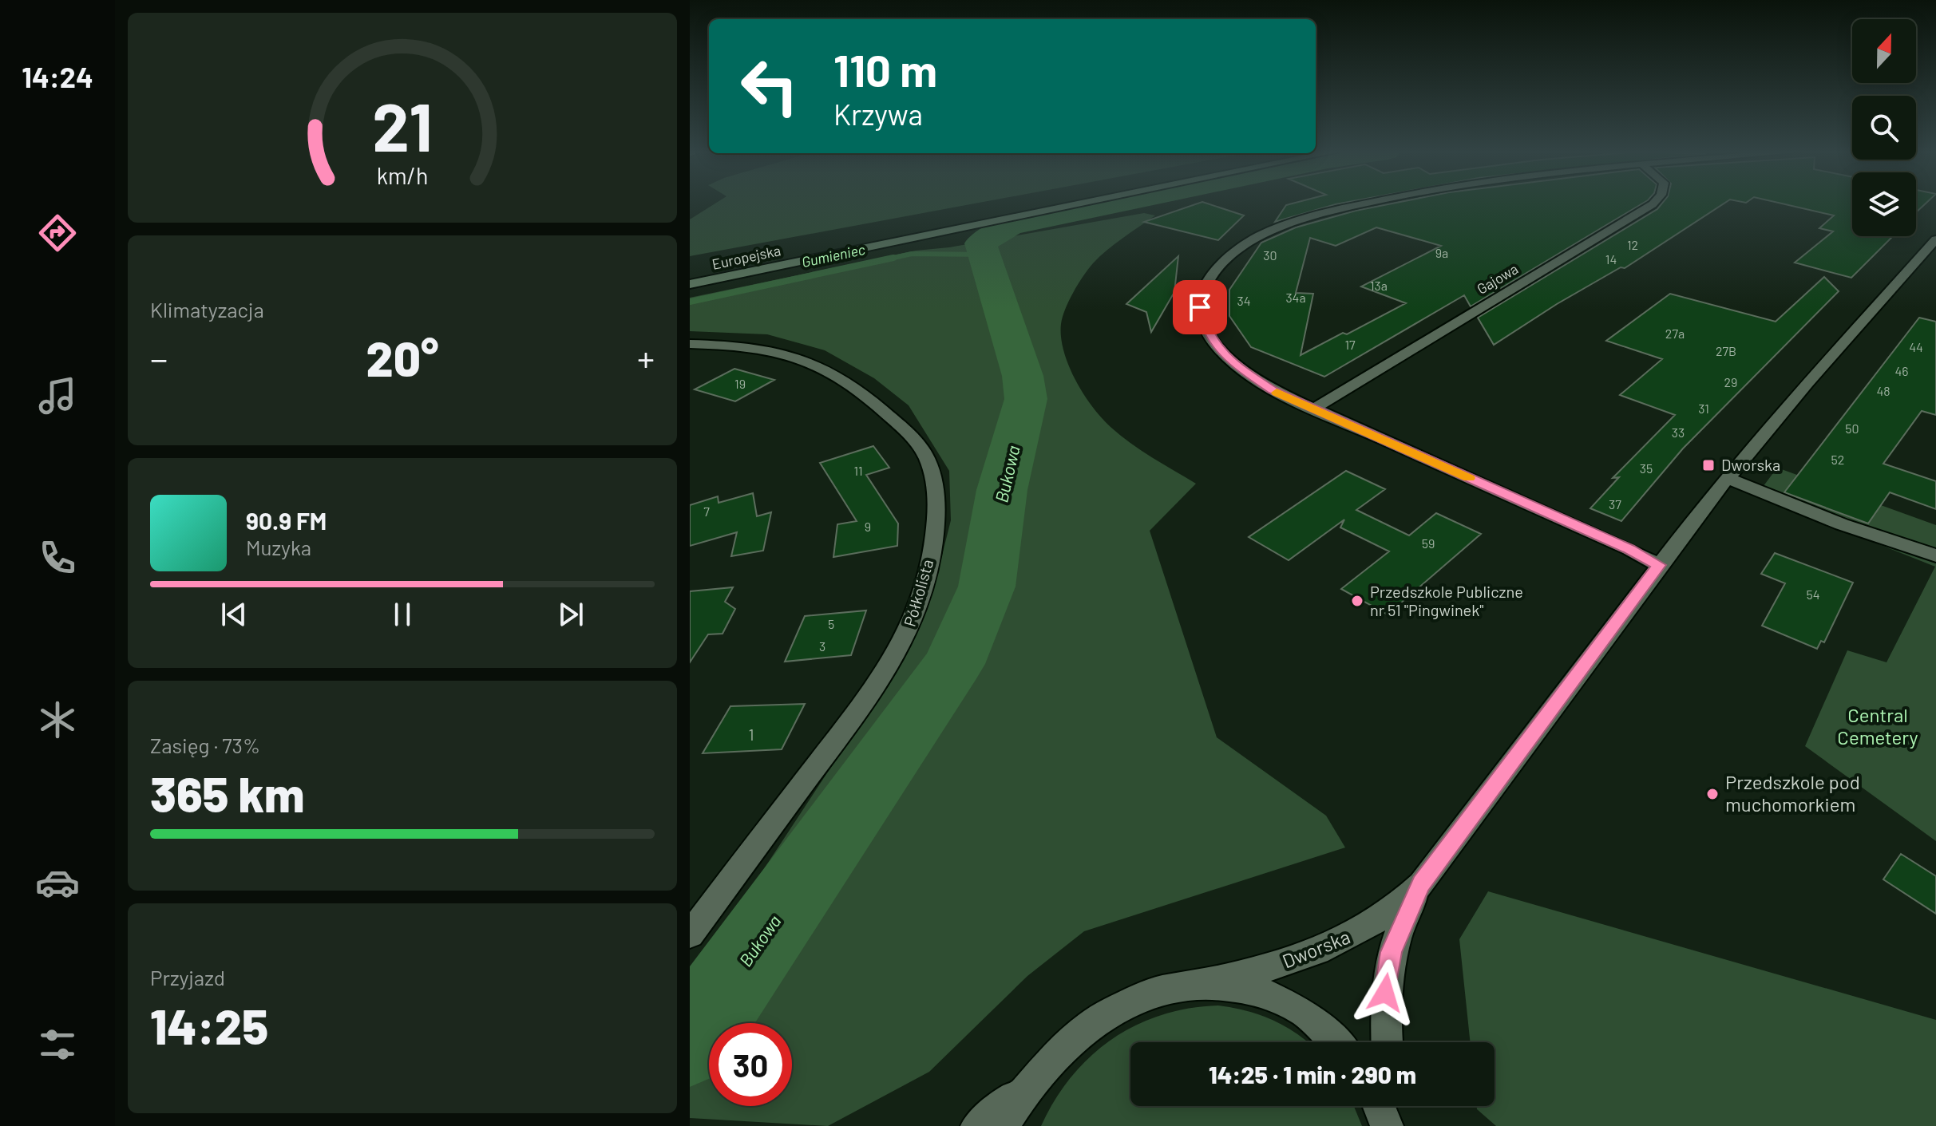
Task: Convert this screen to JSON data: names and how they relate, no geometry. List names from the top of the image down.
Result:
{
  "streets": {
    "main road": ["Europejska"],
    "street": ["Gajowa", "Półkolista", "Dworska"]
  },
  "water": ["Gumieniec", "Bukowa"],
  "parks": ["Central Cemetery"],
  "places": {
    "transit": ["Dworska"],
    "other": ["Przedszkole Publiczne nr 51 \"Pingwinek\"", "Przedszkole pod muchomorkiem"]
  },
  "house_numbers": [
    "12",
    "9a",
    "30",
    "14",
    "13a",
    "34a",
    "34",
    "27a",
    "17",
    "44",
    "27B",
    "46",
    "29",
    "19",
    "48",
    "31",
    "50",
    "33",
    "52",
    "35",
    "11",
    "37",
    "7",
    "9",
    "59",
    "54",
    "5",
    "3",
    "1"
  ],
  "north": "top",
  "page": {
    "tabs": "14:24",
    "turn": ["110 m", "Krzywa"],
    "tile": [
      "Klimatyzacja",
      ["Zasięg · 73%", "365 km"],
      ["Przyjazd", "14:25"]
    ],
    "heat": ["−", "20°", "+"],
    "song": ["90.9 FM", "Muzyka"],
    "limit": "30",
    "trip": "14:25 · 1 min · 290 m",
    "gauge": ["21", "km/h"]
  }
}
